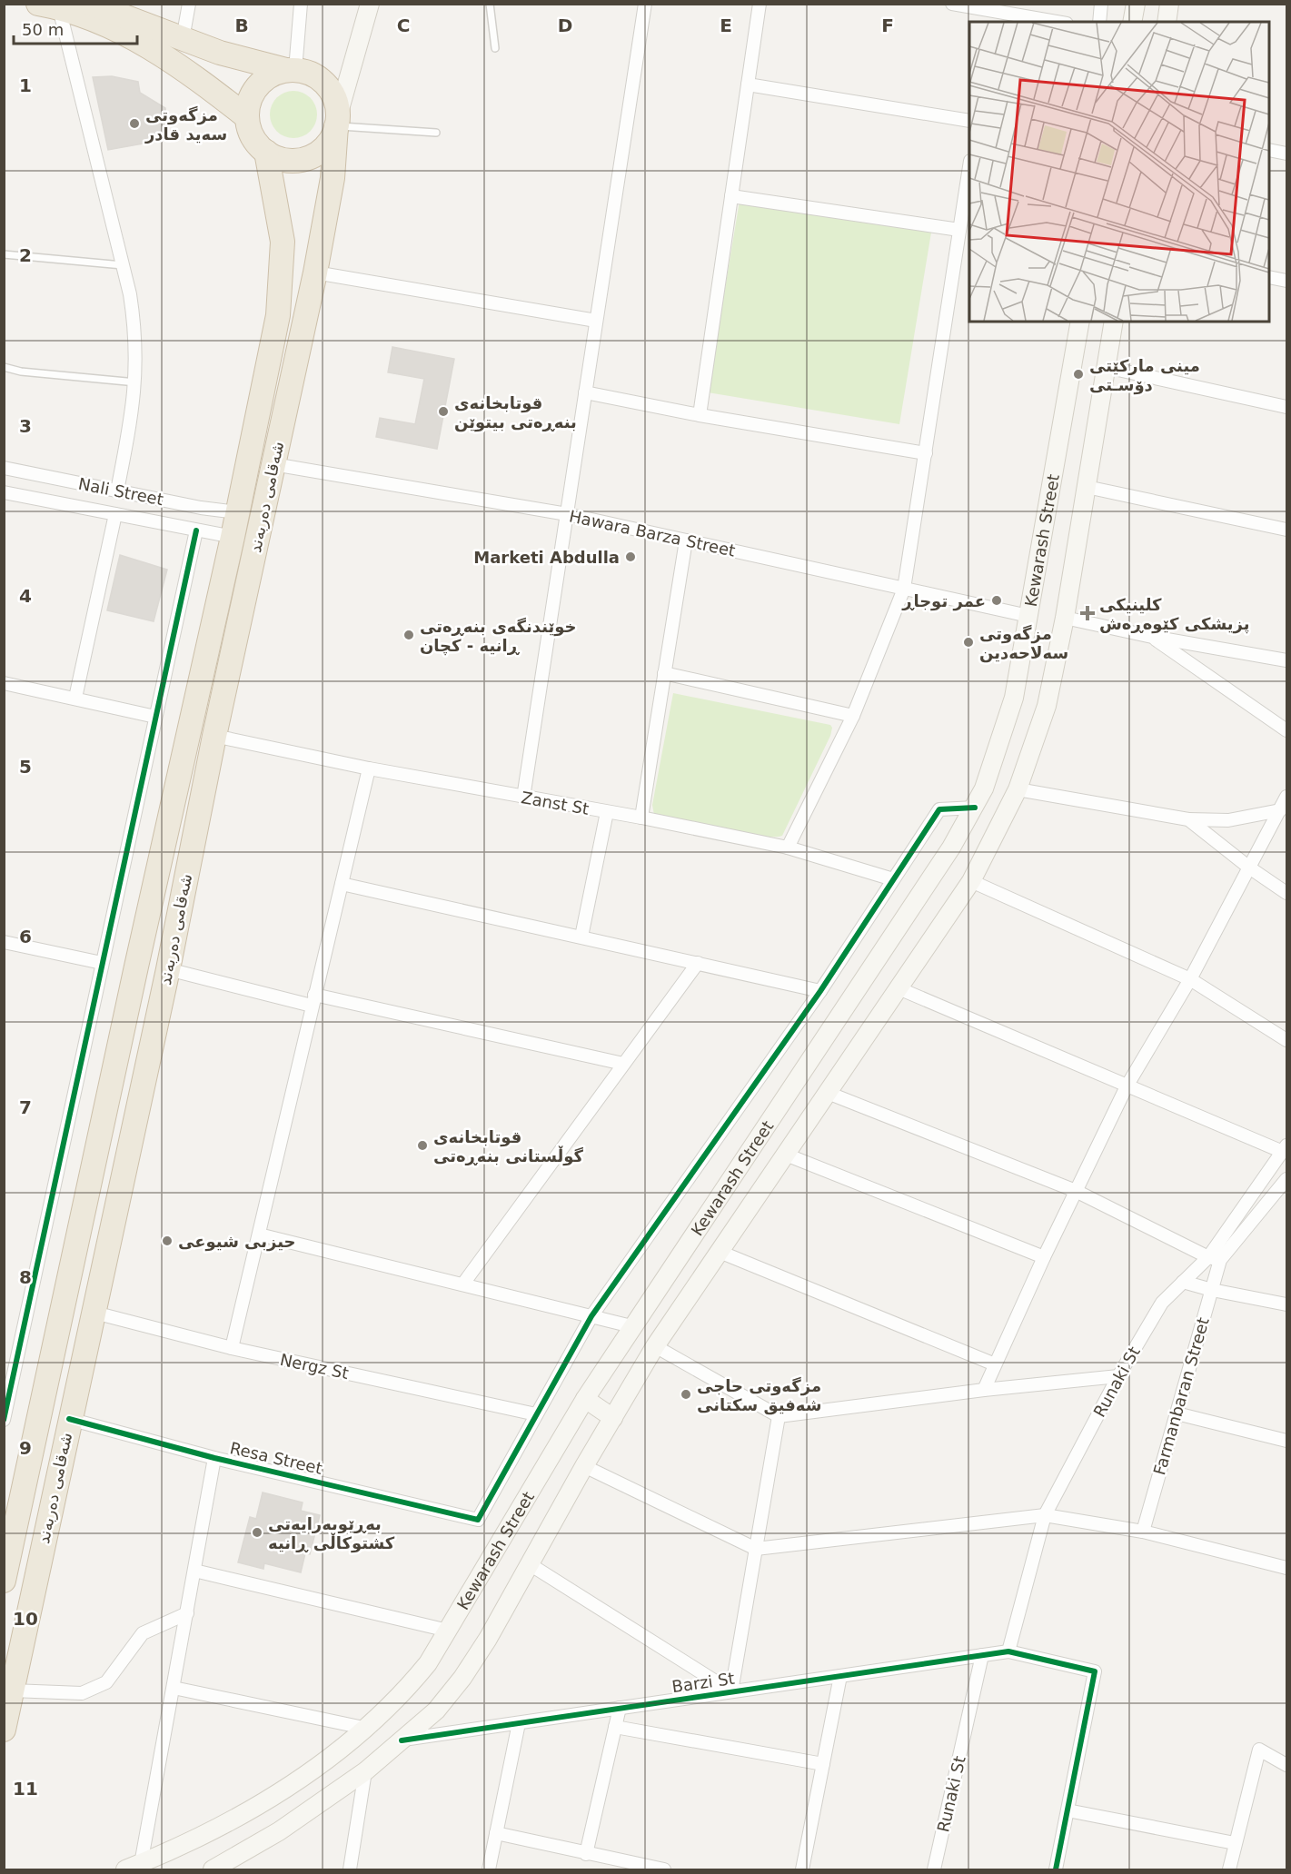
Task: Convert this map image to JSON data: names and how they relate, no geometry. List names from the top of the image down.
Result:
{
  "streets": {
    "highway": ["شەقامی دەربەند"],
    "main road": ["Kewarash Street"],
    "street": [
      "Nali Street",
      "Hawara Barza Street",
      "Zanst St",
      "Nergz St",
      "Runaki St",
      "Farmanbaran Street",
      "Resa Street",
      "Barzi St"
    ]
  },
  "crossings": [
    ["Nali Street", "شەقامی دەربەند"],
    ["شەقامی دەربەند", "Hawara Barza Street"],
    ["شەقامی دەربەند", "Zanst St"],
    ["شەقامی دەربەند", "Nergz St"],
    ["شەقامی دەربەند", "Resa Street"],
    ["Hawara Barza Street", "Kewarash Street"],
    ["Kewarash Street", "Barzi St"],
    ["Nergz St", "Resa Street"],
    ["Runaki St", "Farmanbaran Street"],
    ["Runaki St", "Barzi St"]
  ],
  "places": {
    "other": [
      "مزگەوتی سەید قادر",
      "مینی مارکێتی دۆسـتی",
      "قوتابخانەی بنەڕەتی بیتوێن",
      "Marketi Abdulla",
      "عمر توجاڕ",
      "خوێندنگەی بنەڕەتی ڕانیە - کچان",
      "مزگەوتی سەلاحەدین",
      "قوتابخانه‌ی گوڵستانی بنه‌ڕه‌تی",
      "حیزبی شیوعی",
      "مزگەوتی حاجی شەفیق سکتانی",
      "بەڕێوبەرایەتی کشتوکاڵی ڕانیە"
    ],
    "health": ["كلینیكی پزیشكی كێوەڕەش"]
  },
  "scale_bar": "50 m",
  "grid": {
    "columns": [
      "B",
      "C",
      "D",
      "E",
      "F"
    ],
    "rows": [
      "1",
      "2",
      "3",
      "4",
      "5",
      "6",
      "7",
      "8",
      "9",
      "10",
      "11"
    ]
  }
}
